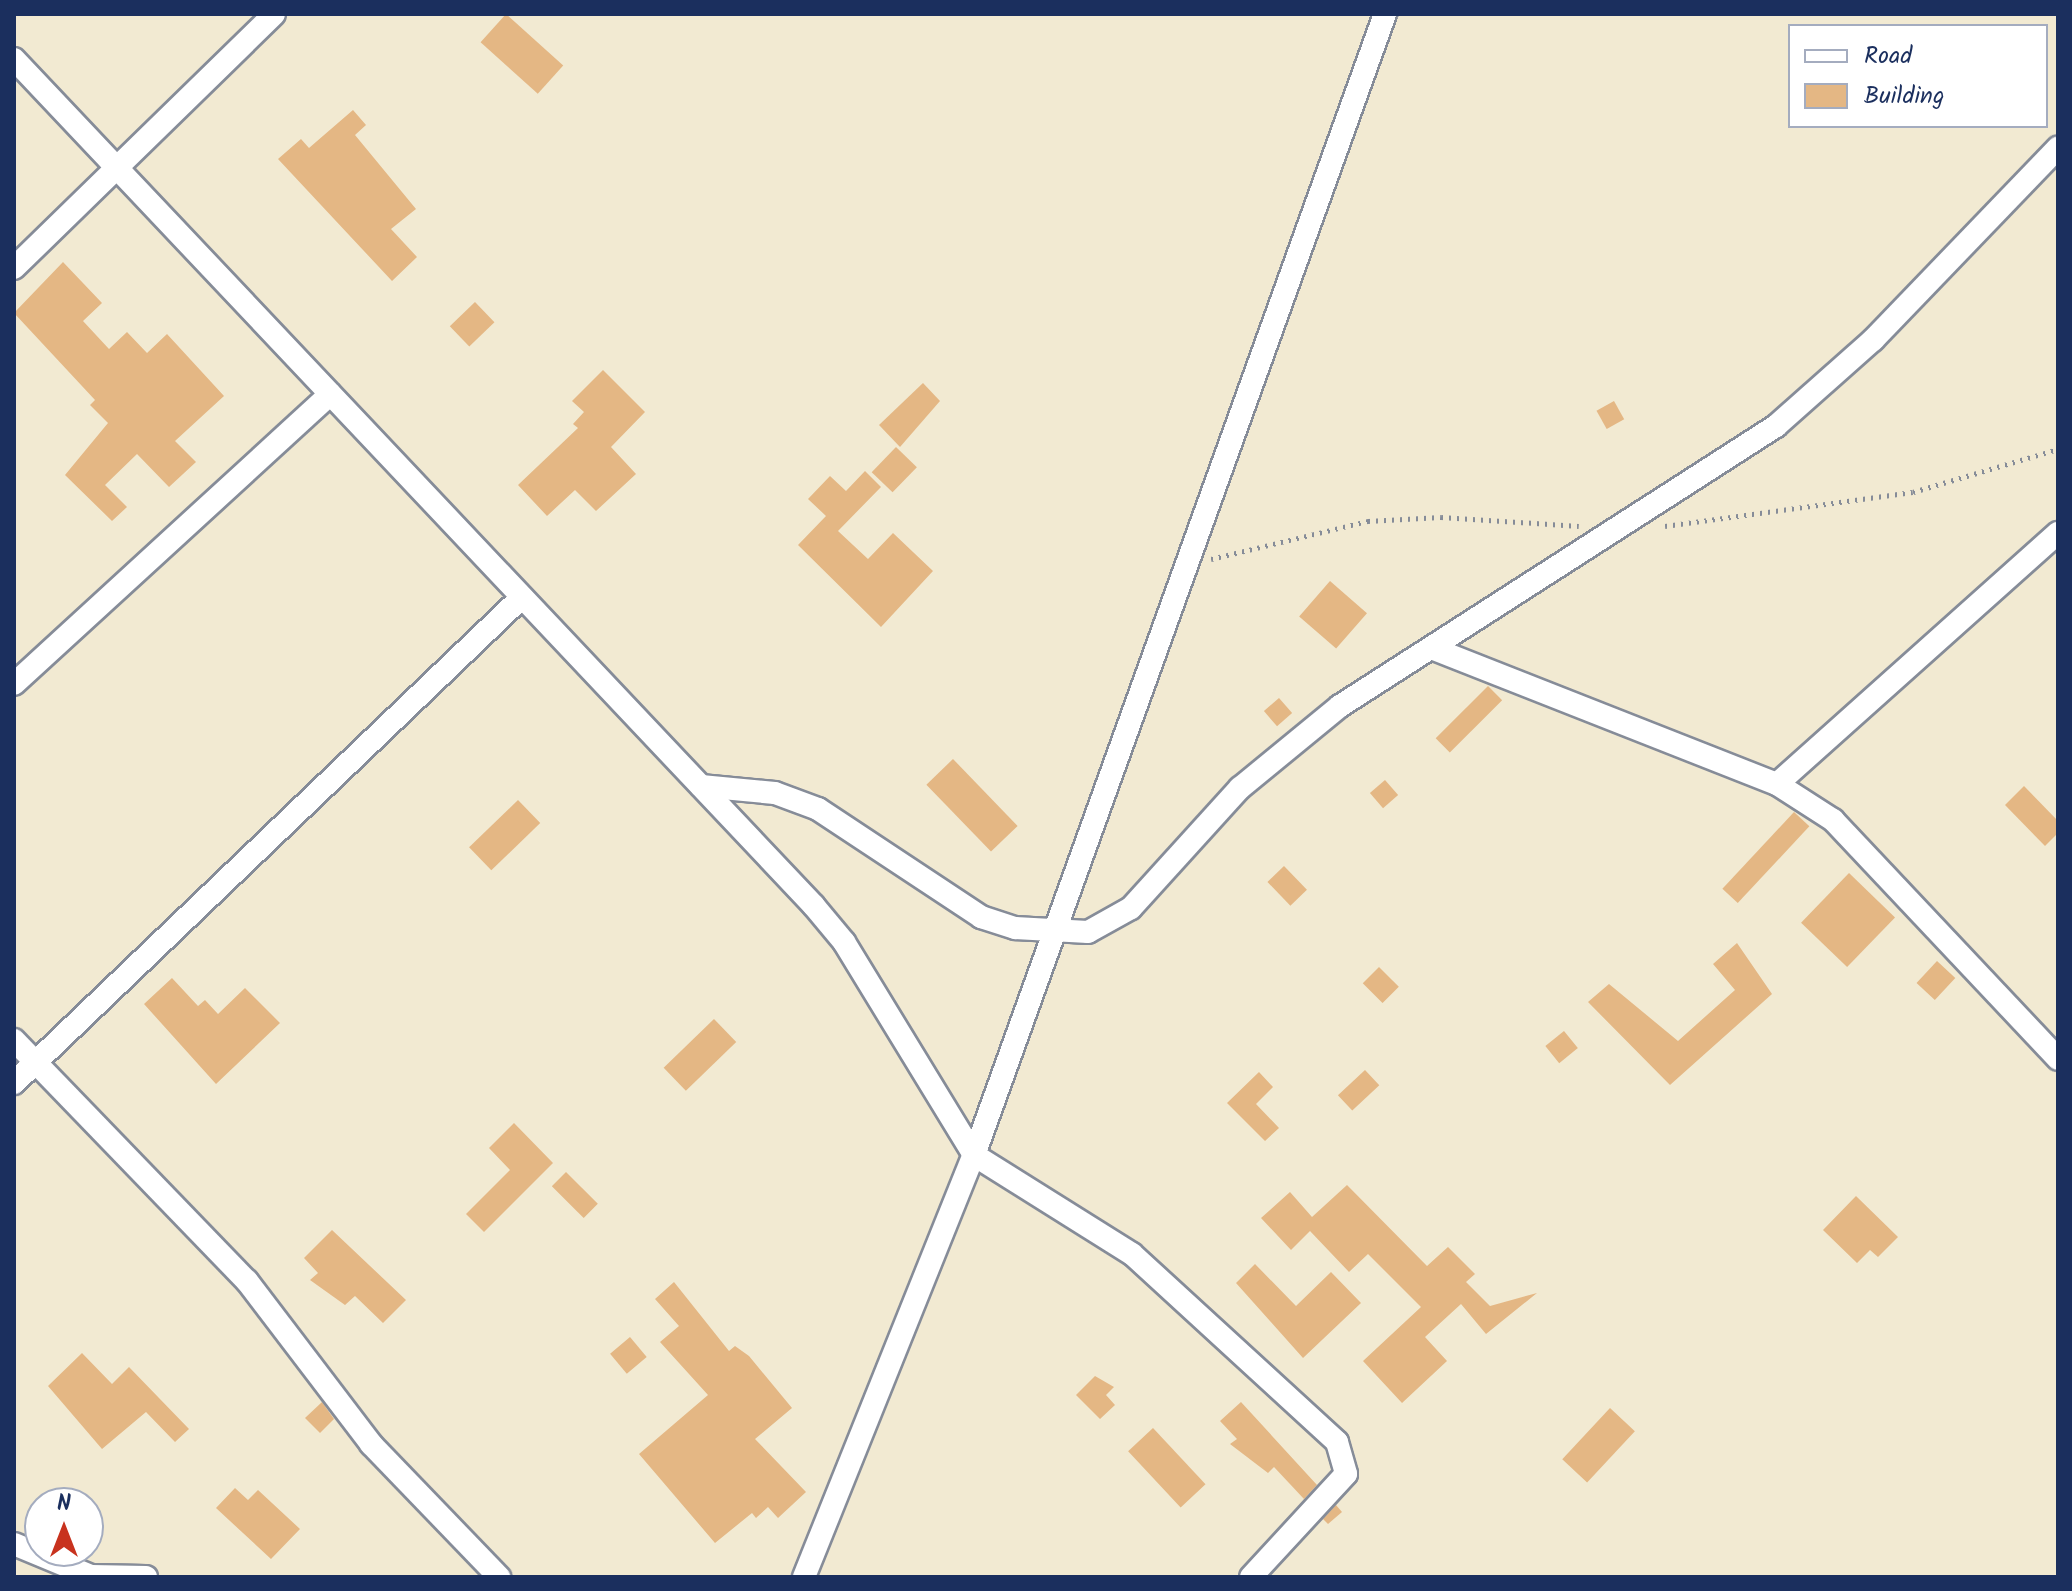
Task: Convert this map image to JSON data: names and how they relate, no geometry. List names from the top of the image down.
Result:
{
  "legend": ["Road", "Building"],
  "north": "top"
}
